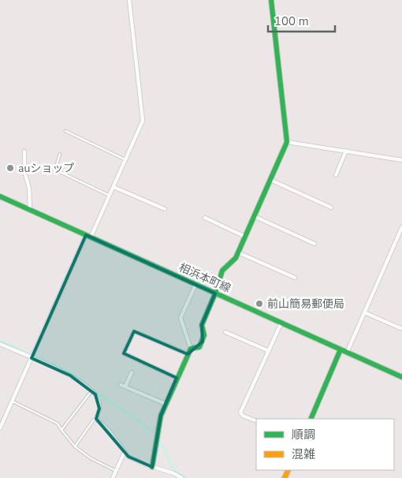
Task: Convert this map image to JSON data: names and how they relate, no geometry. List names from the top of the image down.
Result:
{
  "streets": {
    "street": ["相浜本町線"]
  },
  "places": ["auショップ", "前山簡易郵便局"],
  "legend": ["順調", "混雑"],
  "scale_bar": "100 m"
}
